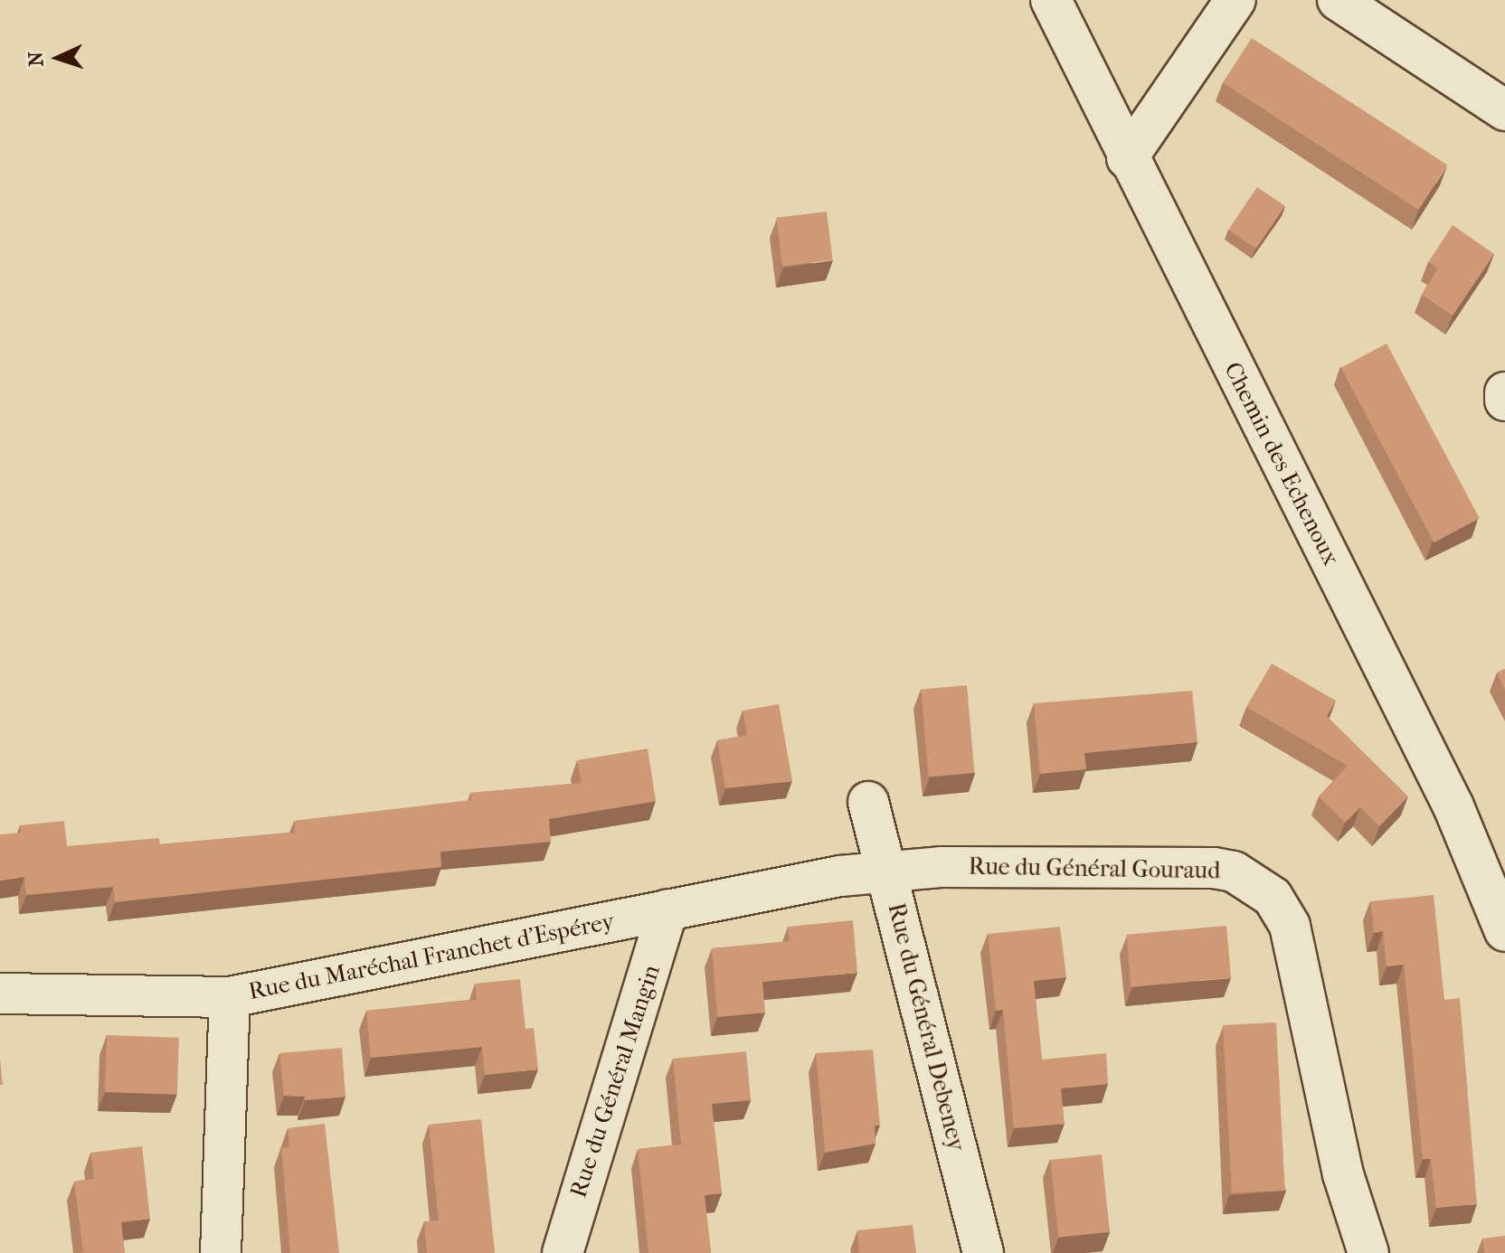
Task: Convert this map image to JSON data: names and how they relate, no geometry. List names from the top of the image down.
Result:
{
  "streets": {
    "street": [
      "Chemin des Echenoux",
      "Rue du Général Gouraud",
      "Rue du Maréchal Franchet d'Espérey",
      "Rue du Général Debeney",
      "Rue du Général Mangin"
    ]
  },
  "crossings": [
    ["Rue du Général Gouraud", "Rue du Maréchal Franchet d'Espérey"],
    ["Rue du Général Gouraud", "Rue du Général Debeney"],
    ["Rue du Maréchal Franchet d'Espérey", "Rue du Général Debeney"],
    ["Rue du Maréchal Franchet d'Espérey", "Rue du Général Mangin"]
  ],
  "north": "left"
}
